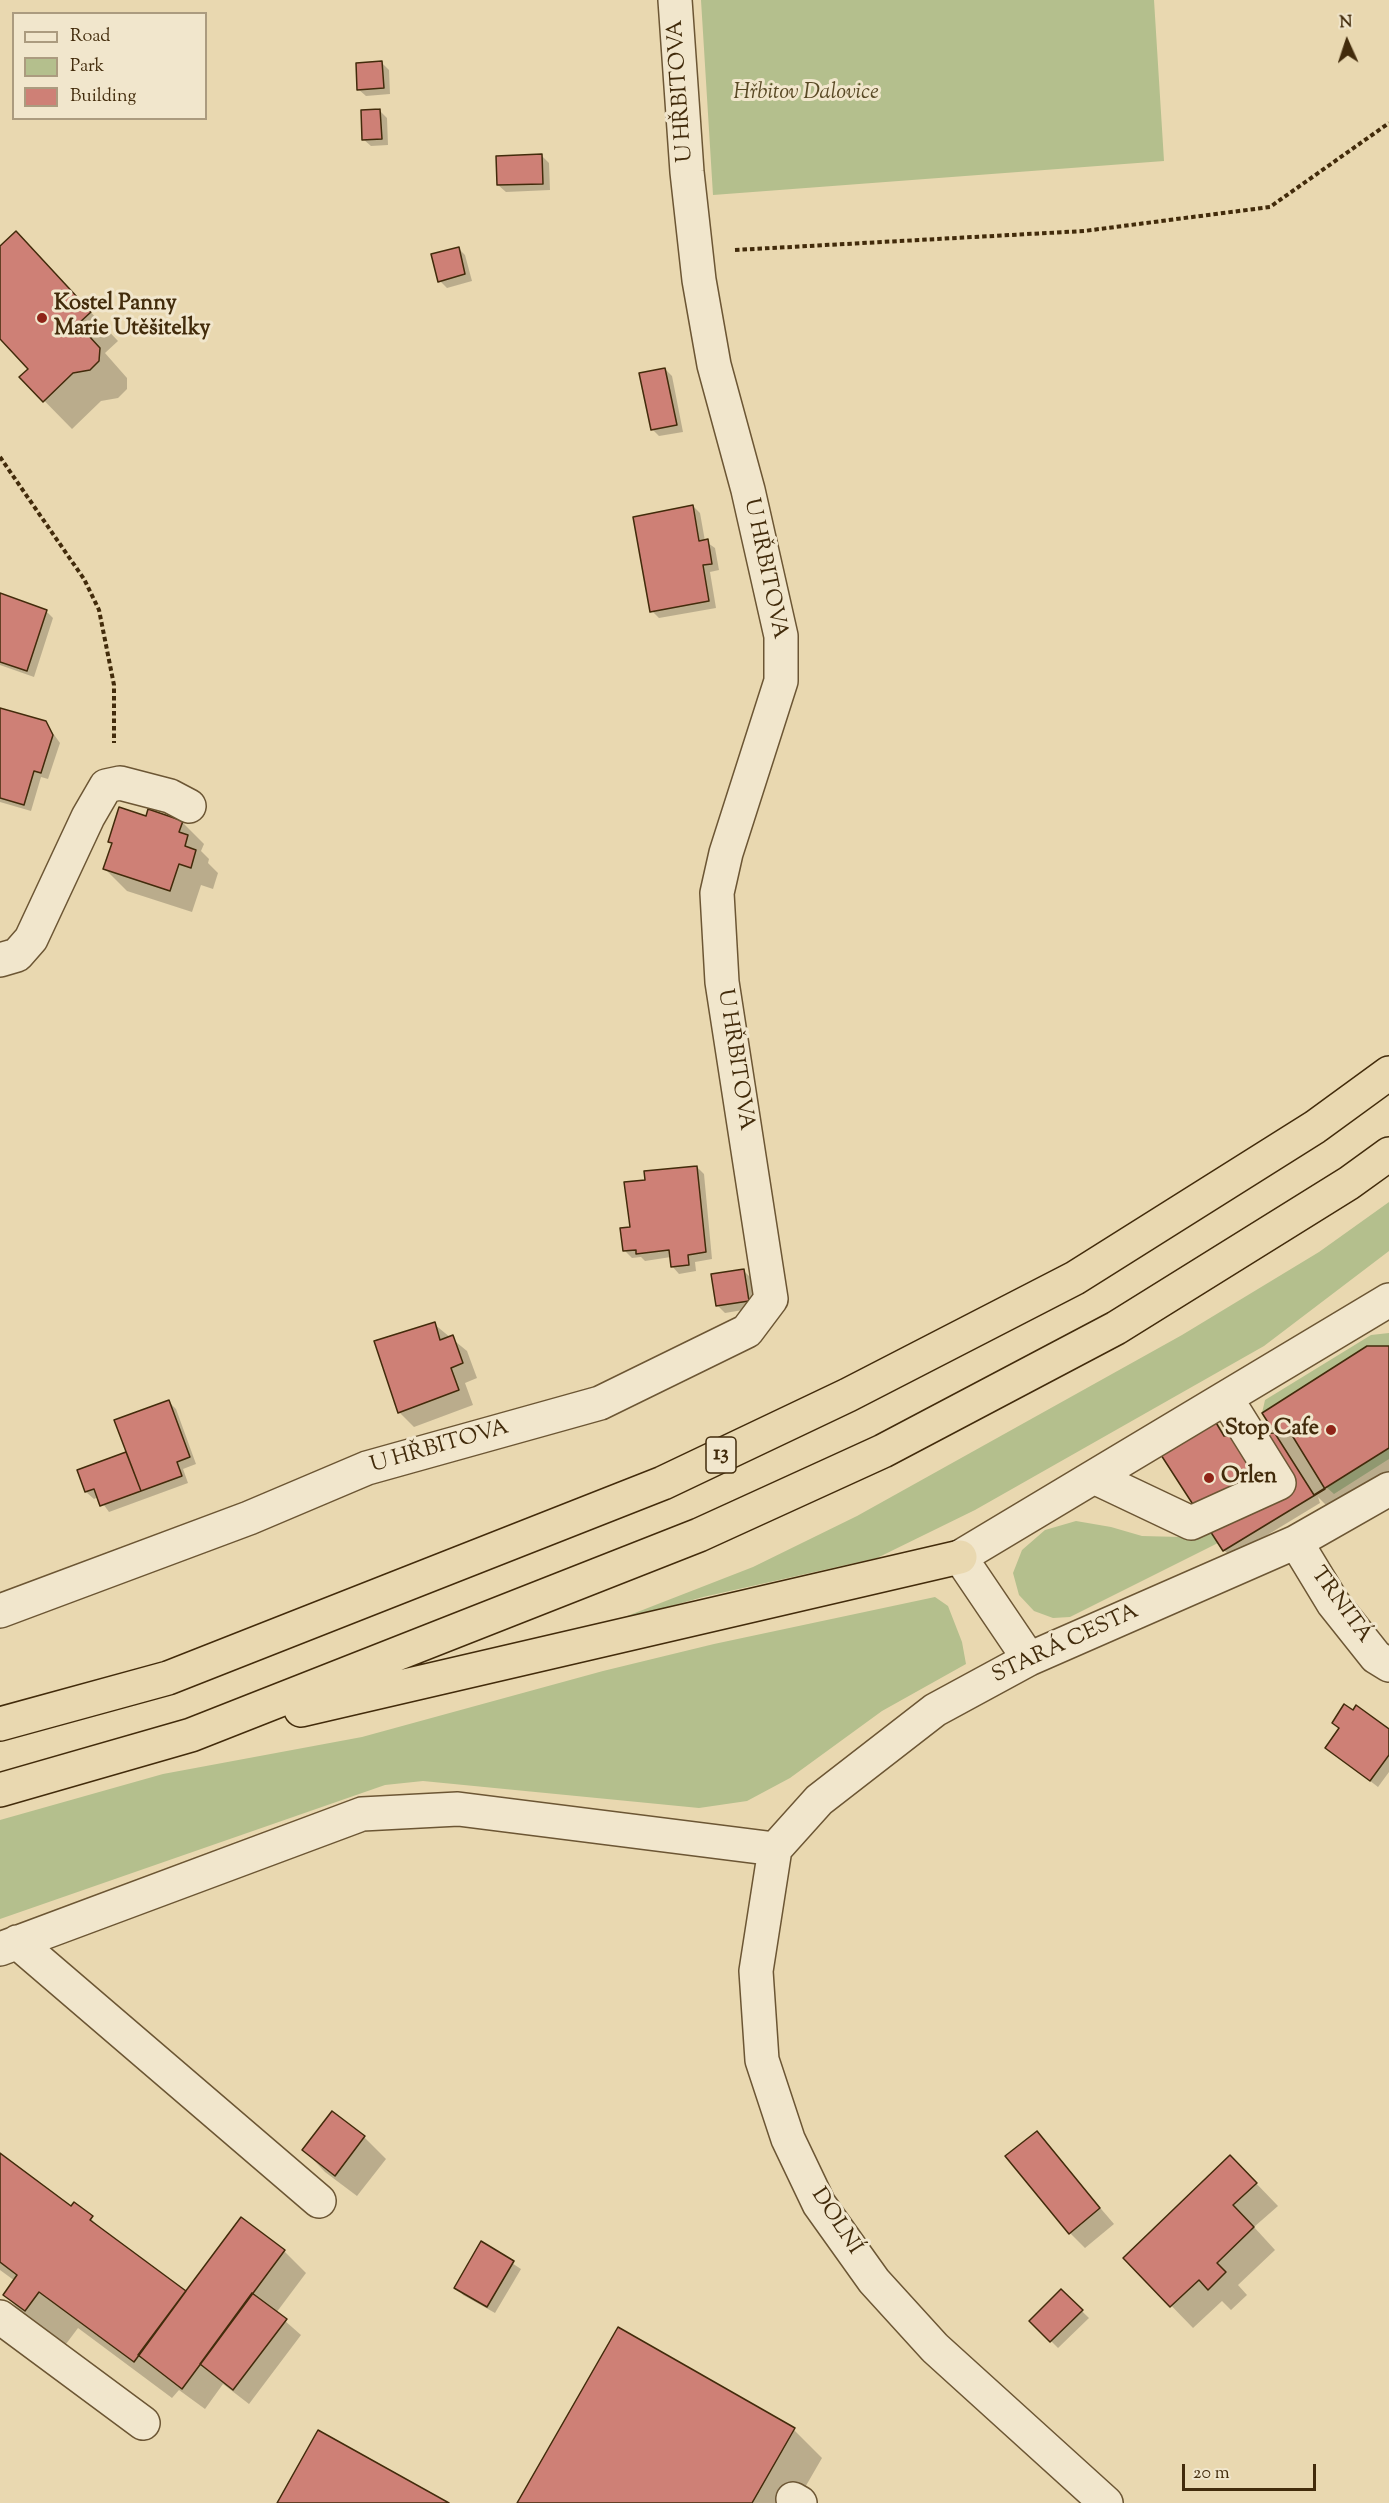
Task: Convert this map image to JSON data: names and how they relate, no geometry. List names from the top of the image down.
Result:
{
  "streets": {
    "highway": ["13"],
    "street": [
      "U HŘBITOVA",
      "TRNITÁ",
      "STARÁ CESTA",
      "DOLNÍ"
    ]
  },
  "crossings": [
    ["TRNITÁ", "STARÁ CESTA"],
    ["STARÁ CESTA", "DOLNÍ"]
  ],
  "parks": ["Hřbitov Dalovice"],
  "places": ["Kostel Panny Marie Utěšitelky", "Stop Cafe", "Orlen"],
  "legend": ["Road", "Park", "Building"],
  "scale_bar": "20 m",
  "north": "top"
}
